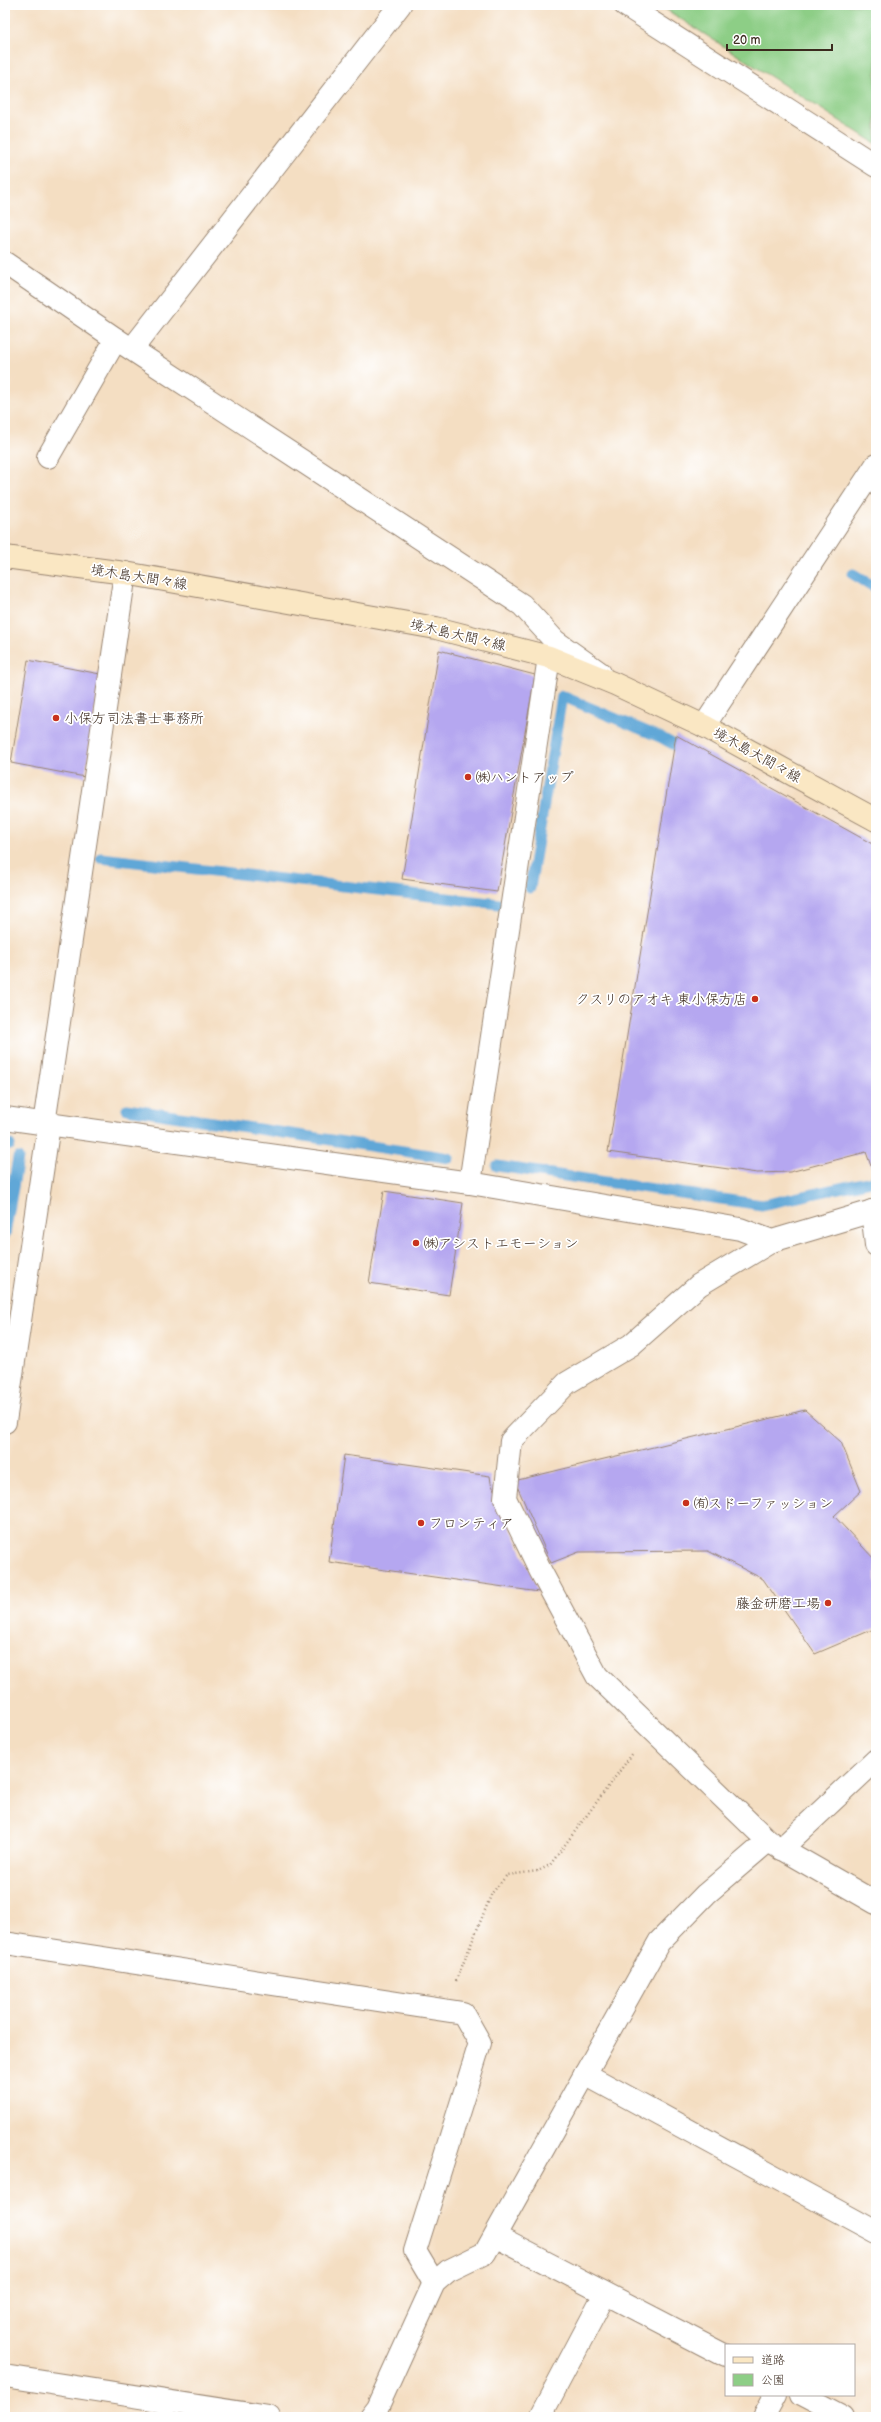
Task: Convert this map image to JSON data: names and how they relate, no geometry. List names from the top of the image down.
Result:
{
  "streets": {
    "main road": ["境木島大間々線"]
  },
  "places": [
    "小保方司法書士事務所",
    "㈱ハントアップ",
    "クスリのアオキ 東小保方店",
    "㈱アシストエモーション",
    "㈲スドーファッション",
    "フロンティア",
    "藤金研磨工場"
  ],
  "legend": ["道路", "公園"],
  "scale_bar": "20 m"
}
